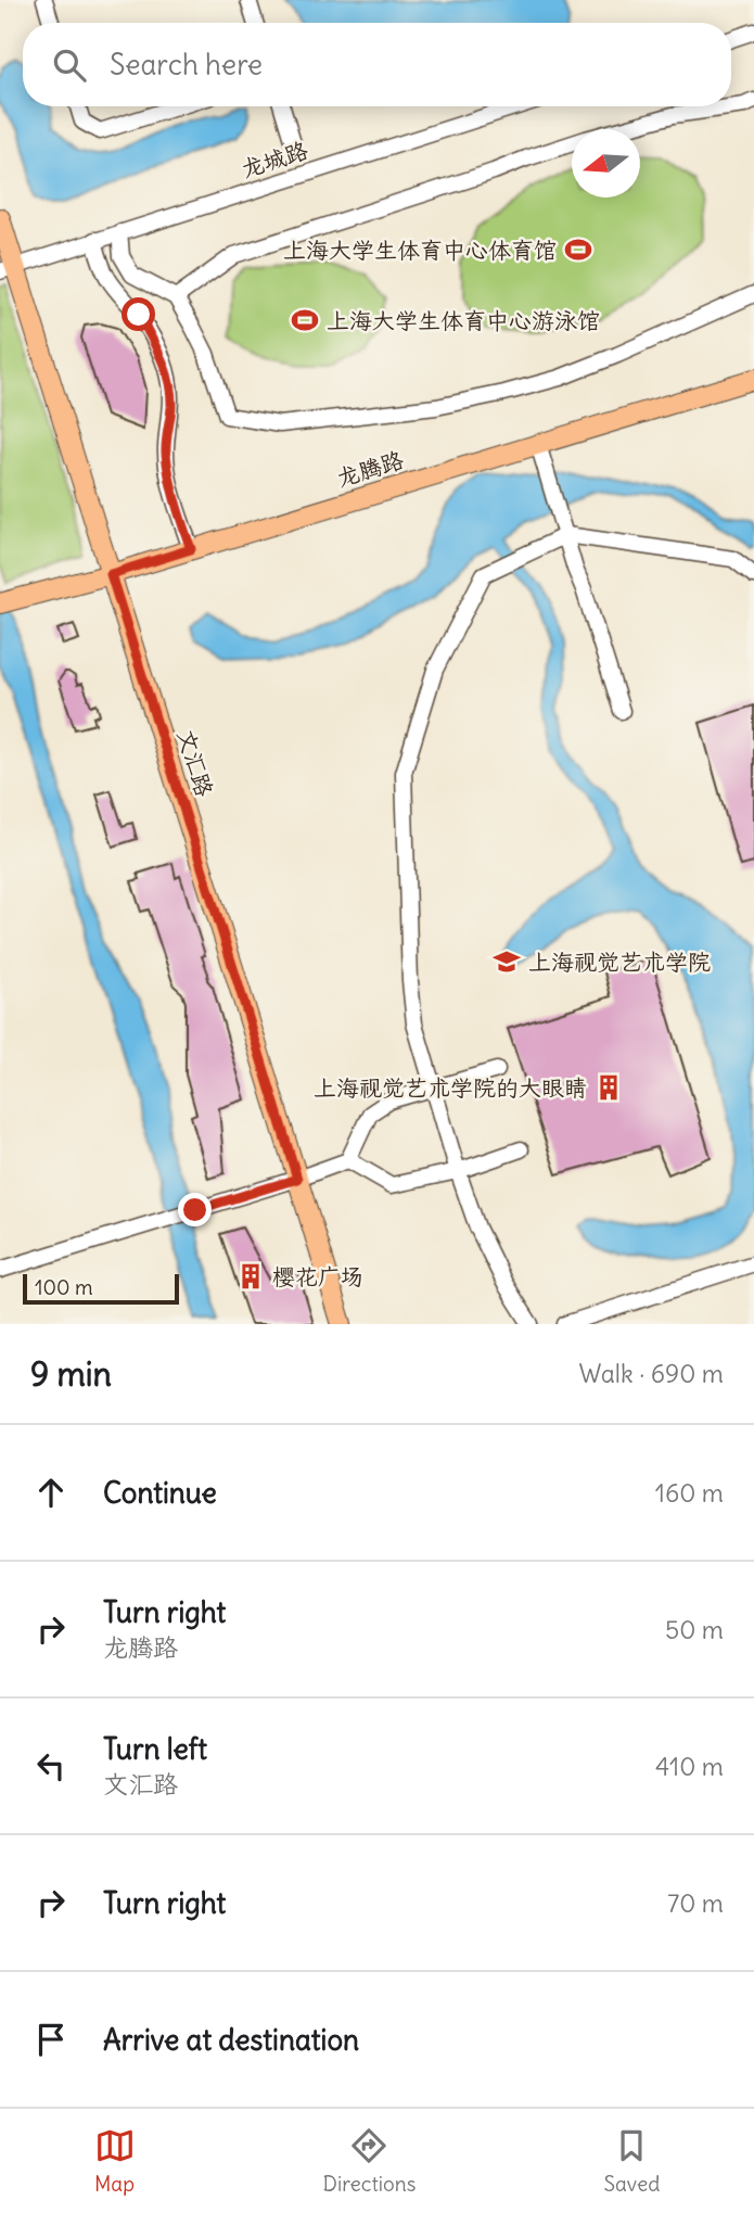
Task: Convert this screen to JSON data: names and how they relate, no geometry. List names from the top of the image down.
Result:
{
  "streets": {
    "main road": ["龙腾路", "文汇路"],
    "street": ["龙城路"]
  },
  "crossings": [
    ["龙城路", "文汇路"],
    ["龙腾路", "文汇路"]
  ],
  "places": {
    "sports": ["上海大学生体育中心体育馆", "上海大学生体育中心游泳馆"],
    "school or university": ["上海视觉艺术学院"],
    "building": ["上海视觉艺术学院的大眼睛", "樱花广场"]
  },
  "scale_bar": "100 m",
  "north": "left",
  "page": {
    "search": "Search here",
    "scale": "100 m",
    "heading": ["9 min", "Walk · 690 m"],
    "list": [
      ["Continue", "160 m"],
      ["Turn right", "龙腾路", "50 m"],
      ["Turn left", "文汇路", "410 m"],
      ["Turn right", "70 m"],
      "Arrive at destination"
    ],
    "nav": ["Map", "Directions", "Saved"]
  }
}
